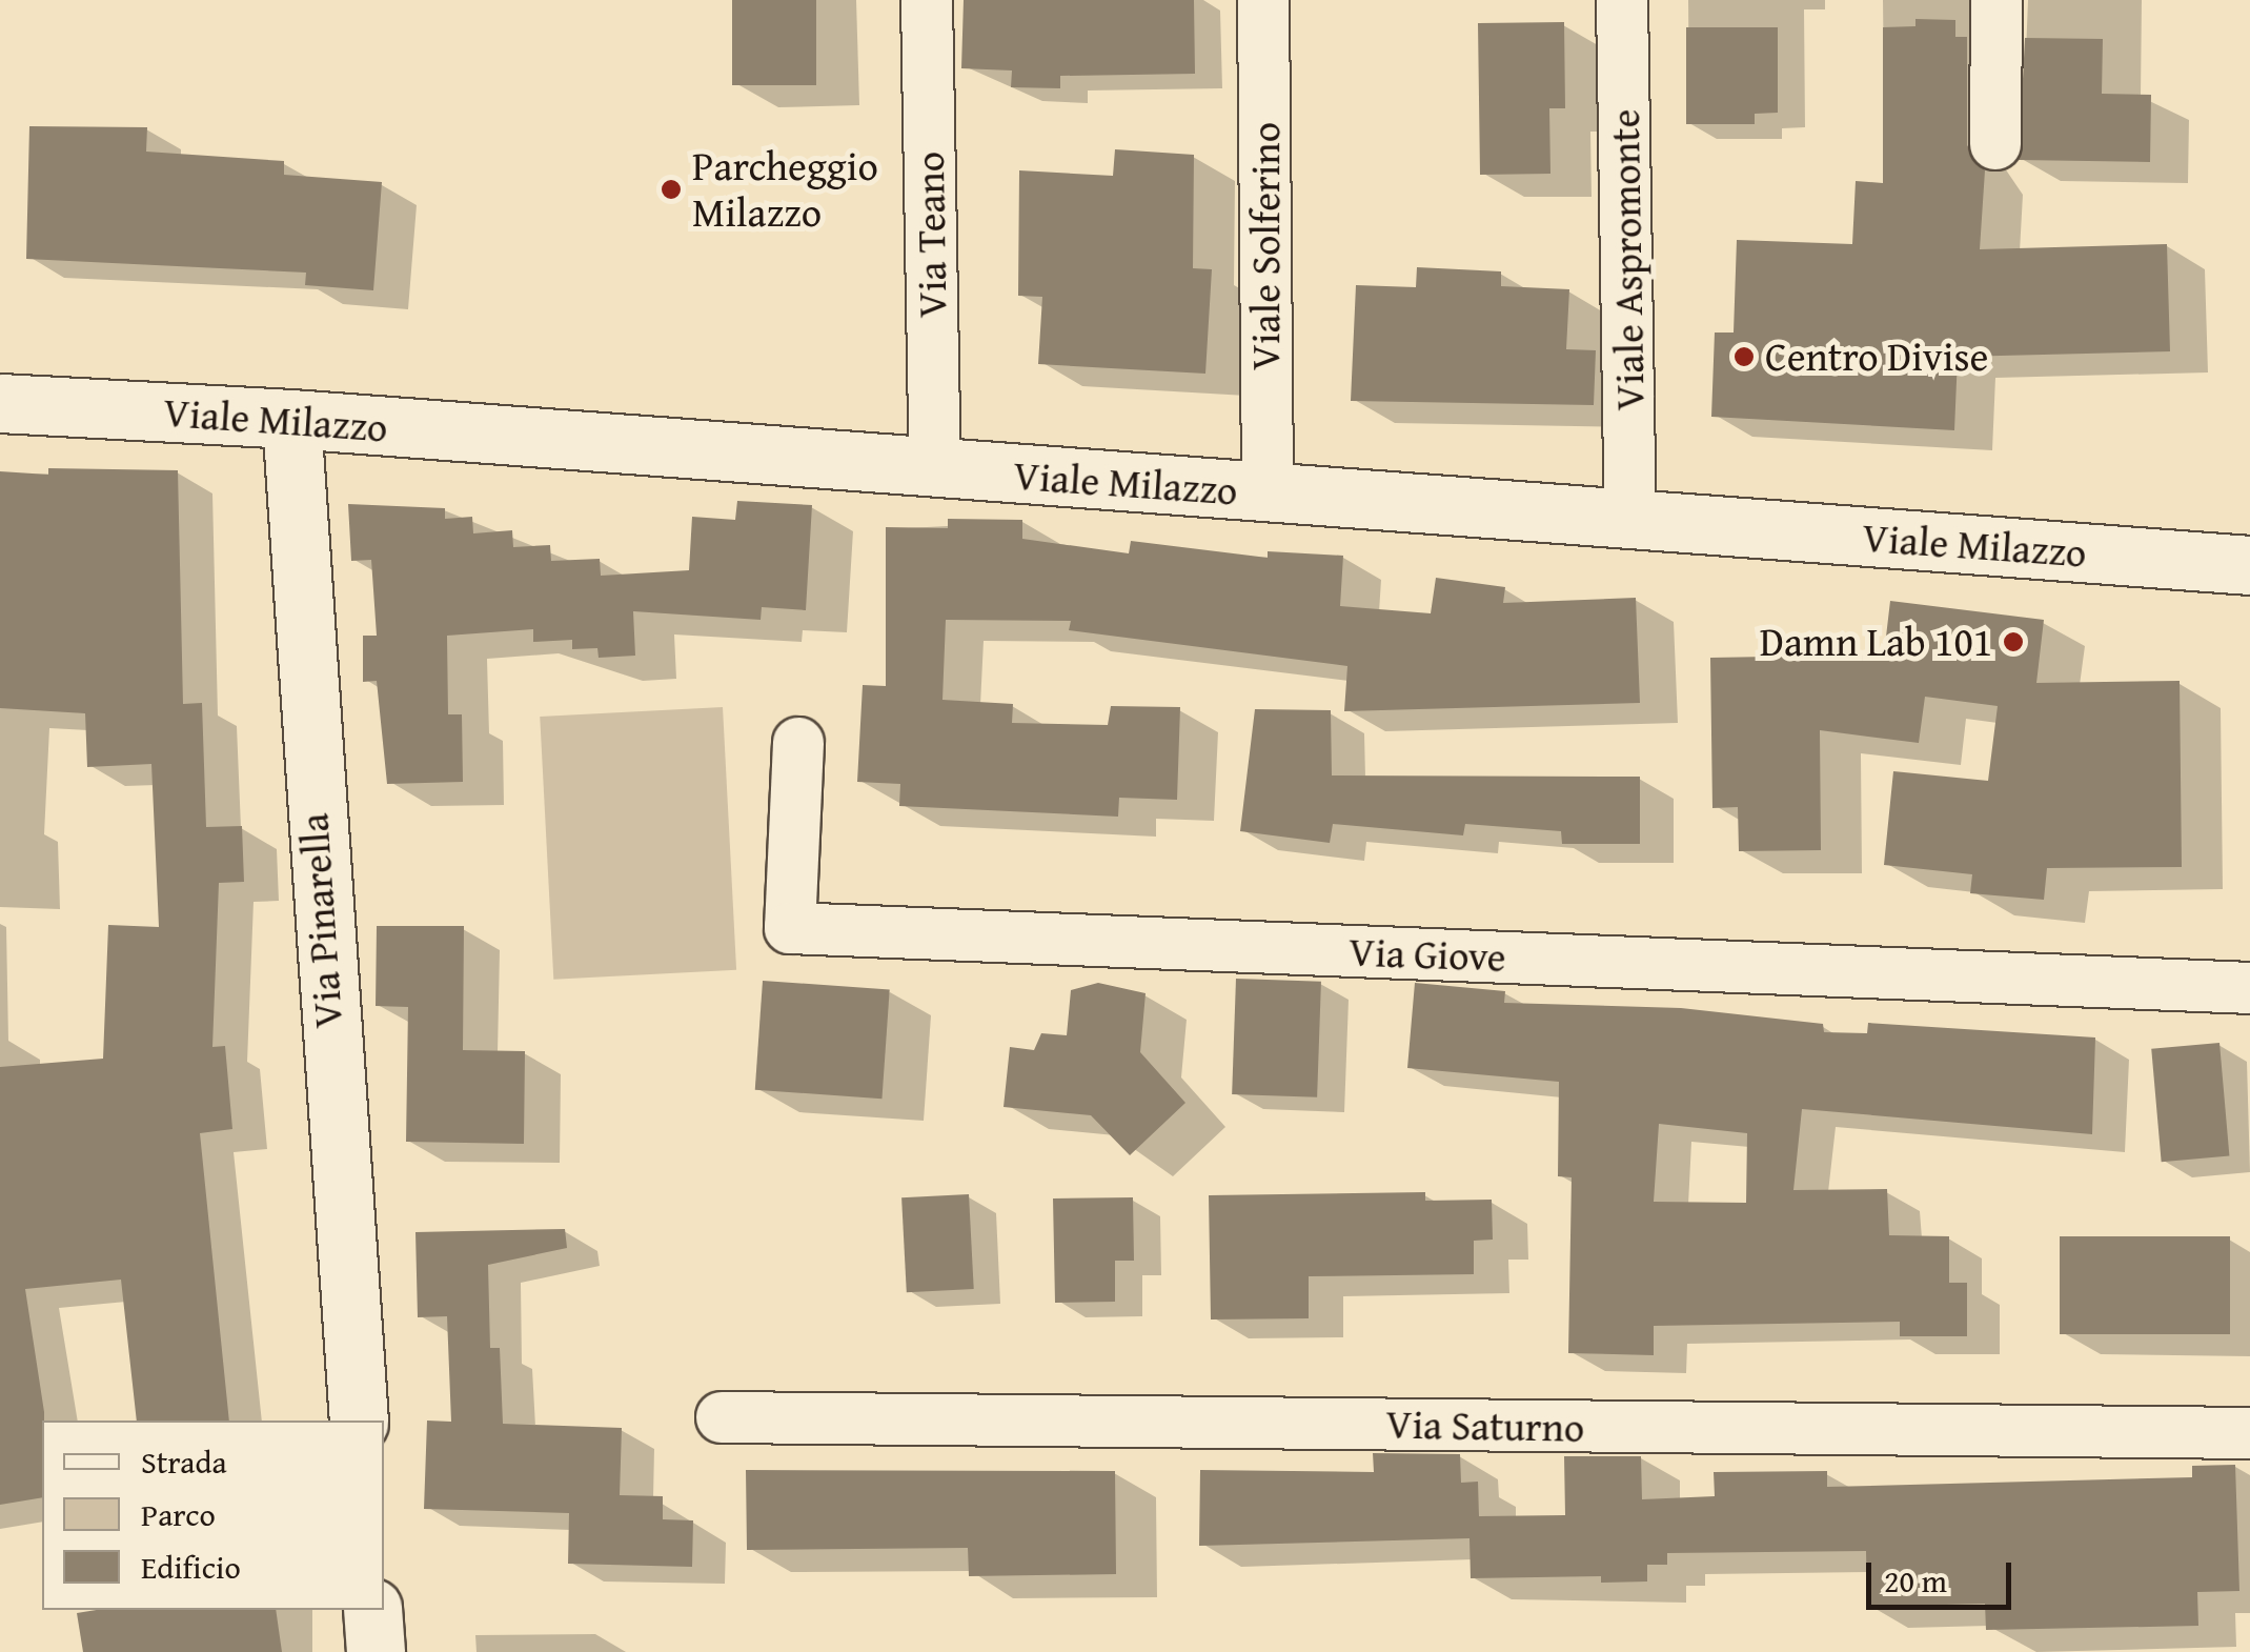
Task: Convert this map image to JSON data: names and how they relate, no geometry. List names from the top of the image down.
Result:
{
  "streets": {
    "street": [
      "Via Teano",
      "Viale Solferino",
      "Viale Aspromonte",
      "Viale Milazzo",
      "Via Pinarella",
      "Via Giove",
      "Via Saturno"
    ]
  },
  "crossings": [
    ["Via Teano", "Viale Milazzo"],
    ["Viale Solferino", "Viale Milazzo"],
    ["Viale Aspromonte", "Viale Milazzo"],
    ["Viale Milazzo", "Via Pinarella"]
  ],
  "places": ["Parcheggio Milazzo", "Centro Divise", "Damn Lab 101"],
  "legend": ["Strada", "Parco", "Edificio"],
  "scale_bar": "20 m"
}
